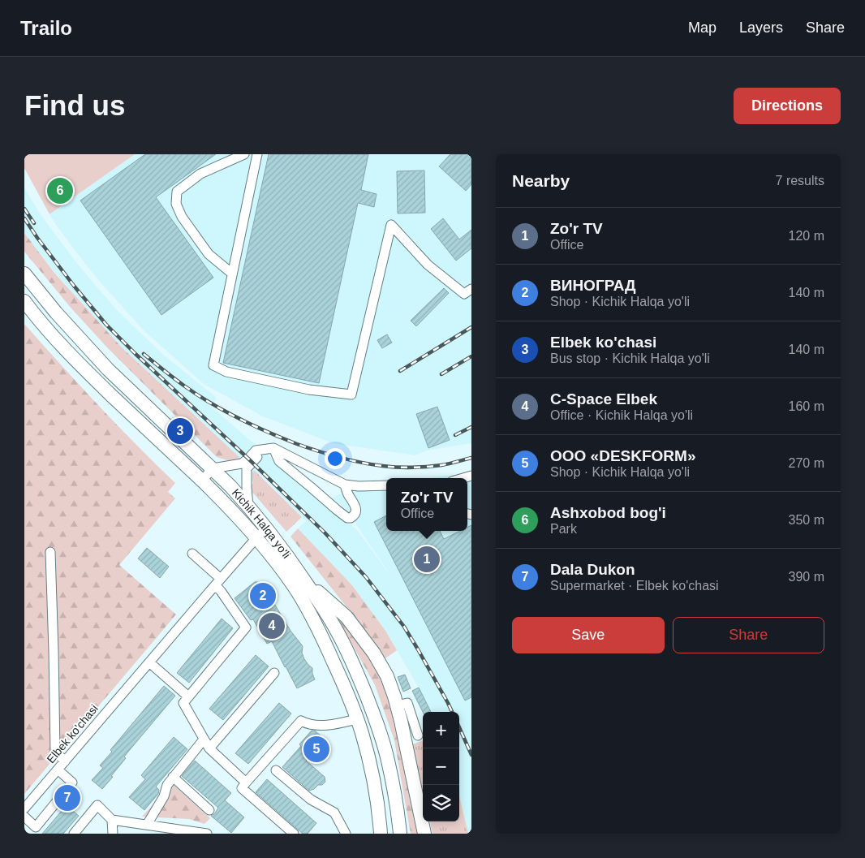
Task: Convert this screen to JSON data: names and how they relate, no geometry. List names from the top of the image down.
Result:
{
  "streets": {
    "highway": ["Kichik Halqa yo'li"],
    "street": ["Elbek ko'chasi"]
  },
  "crossings": [
    ["Kichik Halqa yo'li", "Elbek ko'chasi"]
  ],
  "page": {
    "header": "Trailo",
    "nav": ["Map", "Layers", "Share"],
    "buttons": [
      "Directions",
      ["Save", "Share"]
    ],
    "title": "Find us",
    "heading": ["Nearby", "7 results"],
    "pins": [
      "6",
      "3",
      "1",
      "2",
      "4",
      "5",
      "7"
    ],
    "list": [
      {
        "mark": "1",
        "name": "Zo'r TV",
        "note": "Office",
        "value": "120 m"
      },
      {
        "mark": "2",
        "name": "ВИНОГРАД",
        "note": "Shop · Kichik Halqa yo'li",
        "value": "140 m"
      },
      {
        "mark": "3",
        "name": "Elbek ko'chasi",
        "note": "Bus stop · Kichik Halqa yo'li",
        "value": "140 m"
      },
      {
        "mark": "4",
        "name": "C-Space Elbek",
        "note": "Office · Kichik Halqa yo'li",
        "value": "160 m"
      },
      {
        "mark": "5",
        "name": "ООО «DESKFORM»",
        "note": "Shop · Kichik Halqa yo'li",
        "value": "270 m"
      },
      {
        "mark": "6",
        "name": "Ashxobod bog'i",
        "note": "Park",
        "value": "350 m"
      },
      {
        "mark": "7",
        "name": "Dala Dukon",
        "note": "Supermarket · Elbek ko'chasi",
        "value": "390 m"
      }
    ],
    "popup": ["Zo'r TV", "Office"],
    "map_buttons": ["+", "−"]
  }
}
